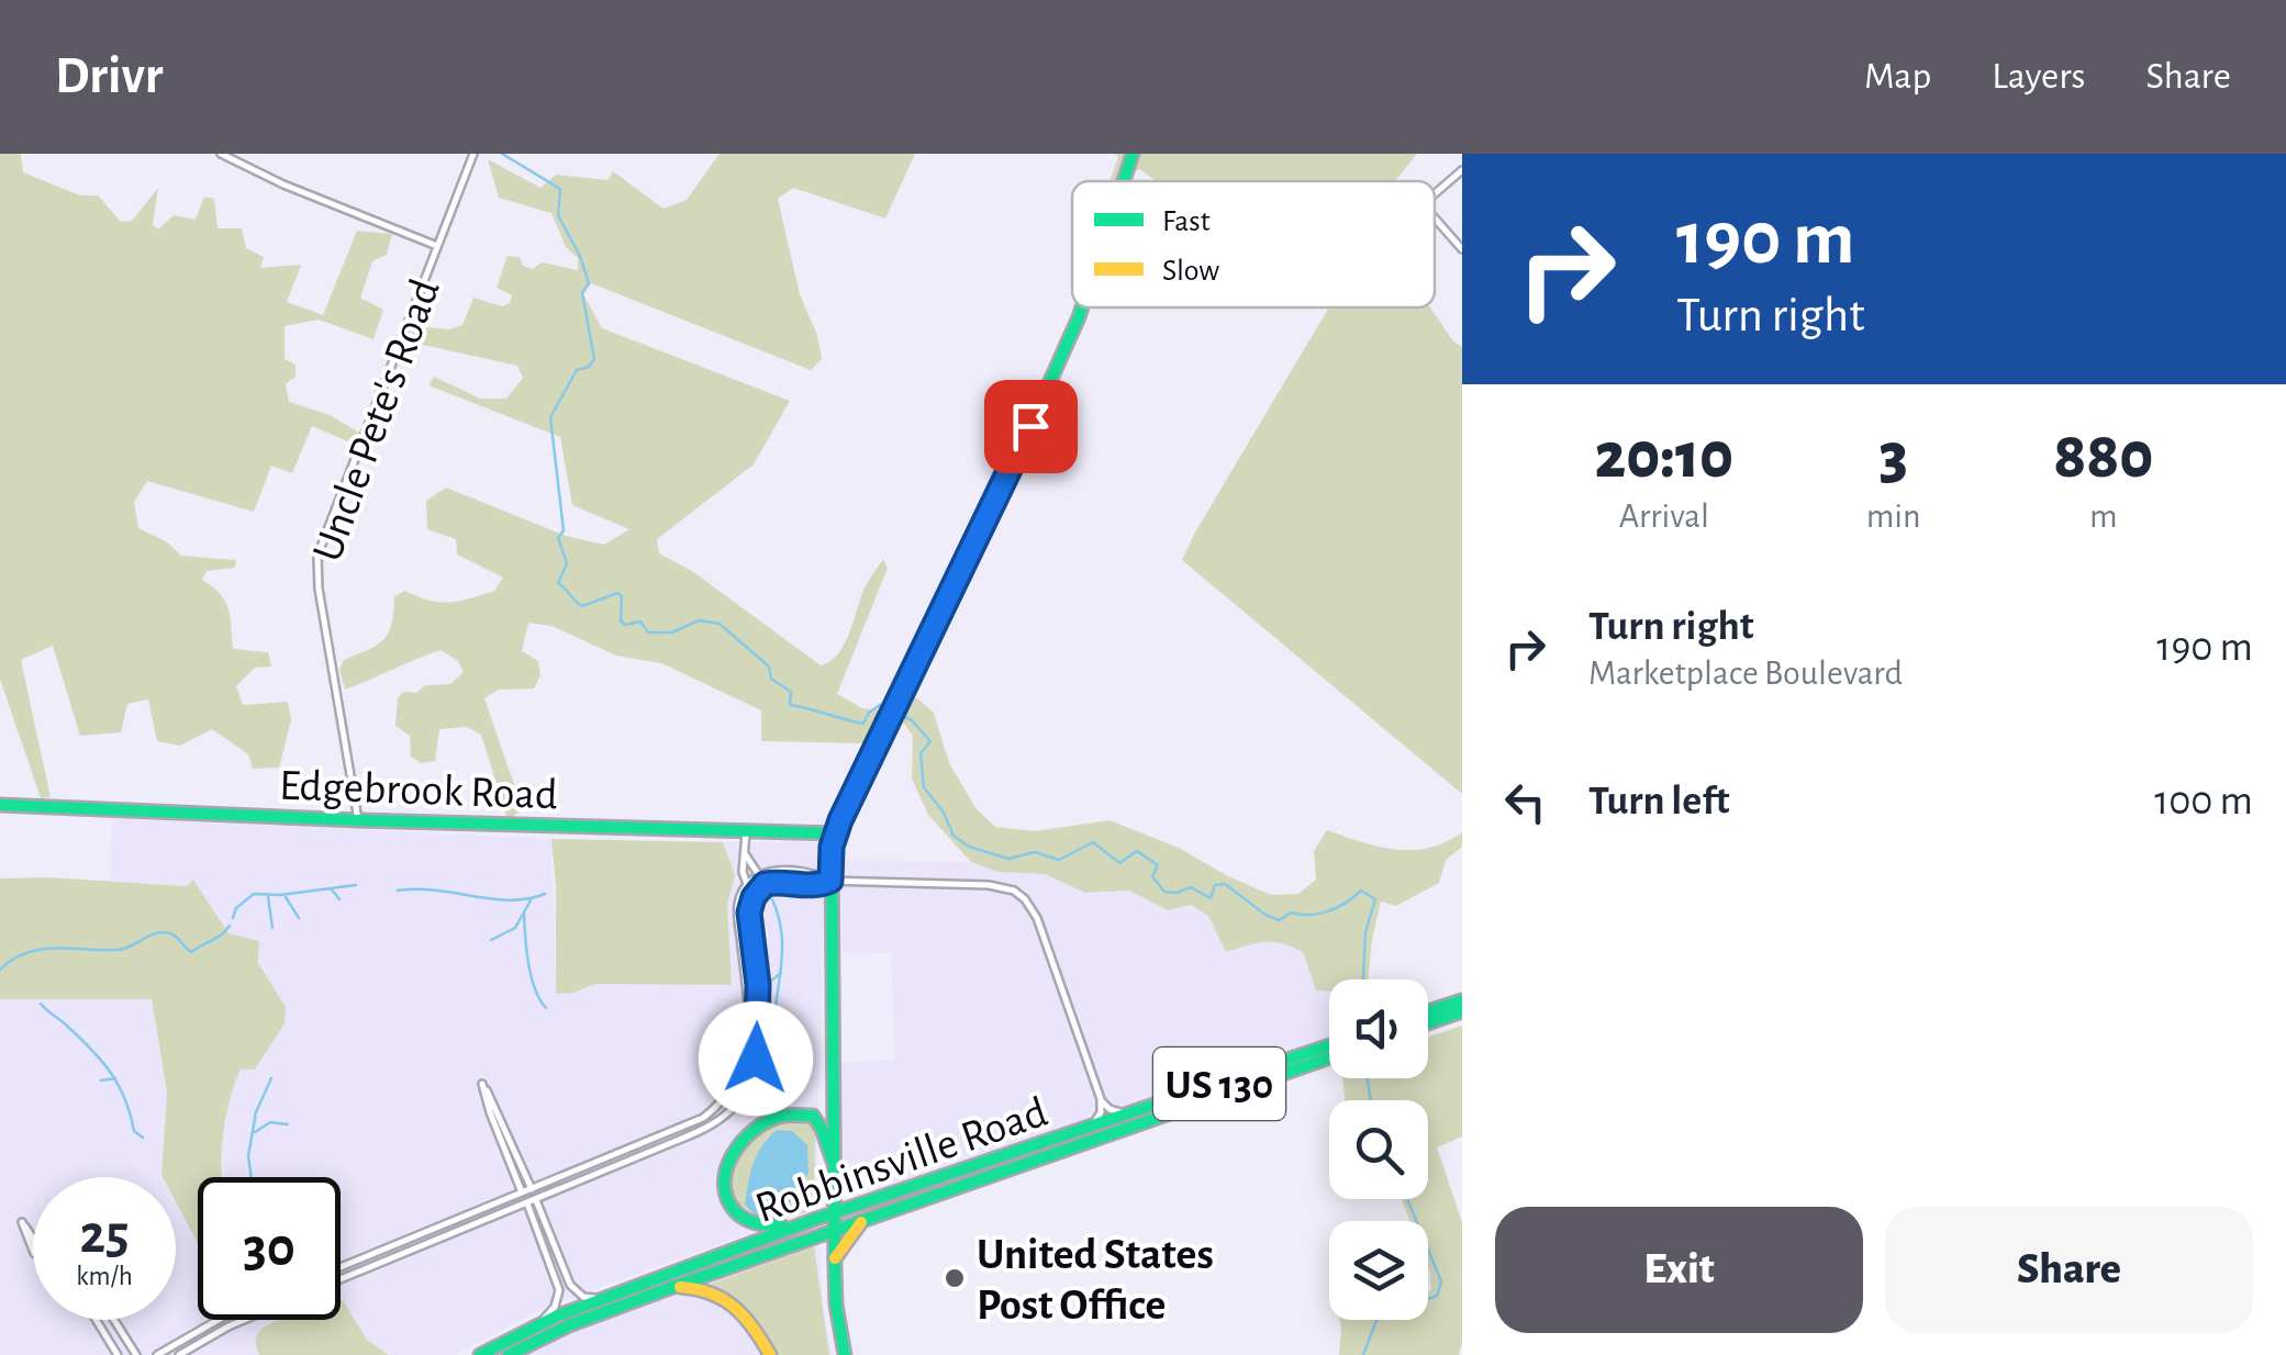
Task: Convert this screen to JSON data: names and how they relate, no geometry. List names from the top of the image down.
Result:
{
  "streets": {
    "main road": ["Edgebrook Road", "US 130", "Robbinsville Road"],
    "street": ["Uncle Pete's Road"]
  },
  "crossings": [
    ["Uncle Pete's Road", "Edgebrook Road"]
  ],
  "places": ["United States Post Office"],
  "legend": ["Fast", "Slow"],
  "page": {
    "header": "Drivr",
    "nav": ["Map", "Layers", "Share"],
    "turn": ["190 m", "Turn right"],
    "eta": [
      "20:10",
      "Arrival",
      "3",
      "min",
      "880",
      "m"
    ],
    "list": [
      {
        "name": "Turn right",
        "note": "Marketplace Boulevard",
        "value": "190 m"
      },
      {
        "name": "Turn left",
        "value": "100 m"
      }
    ],
    "speed": "25 km/h",
    "limit": "30",
    "buttons": ["Exit", "Share"]
  }
}
